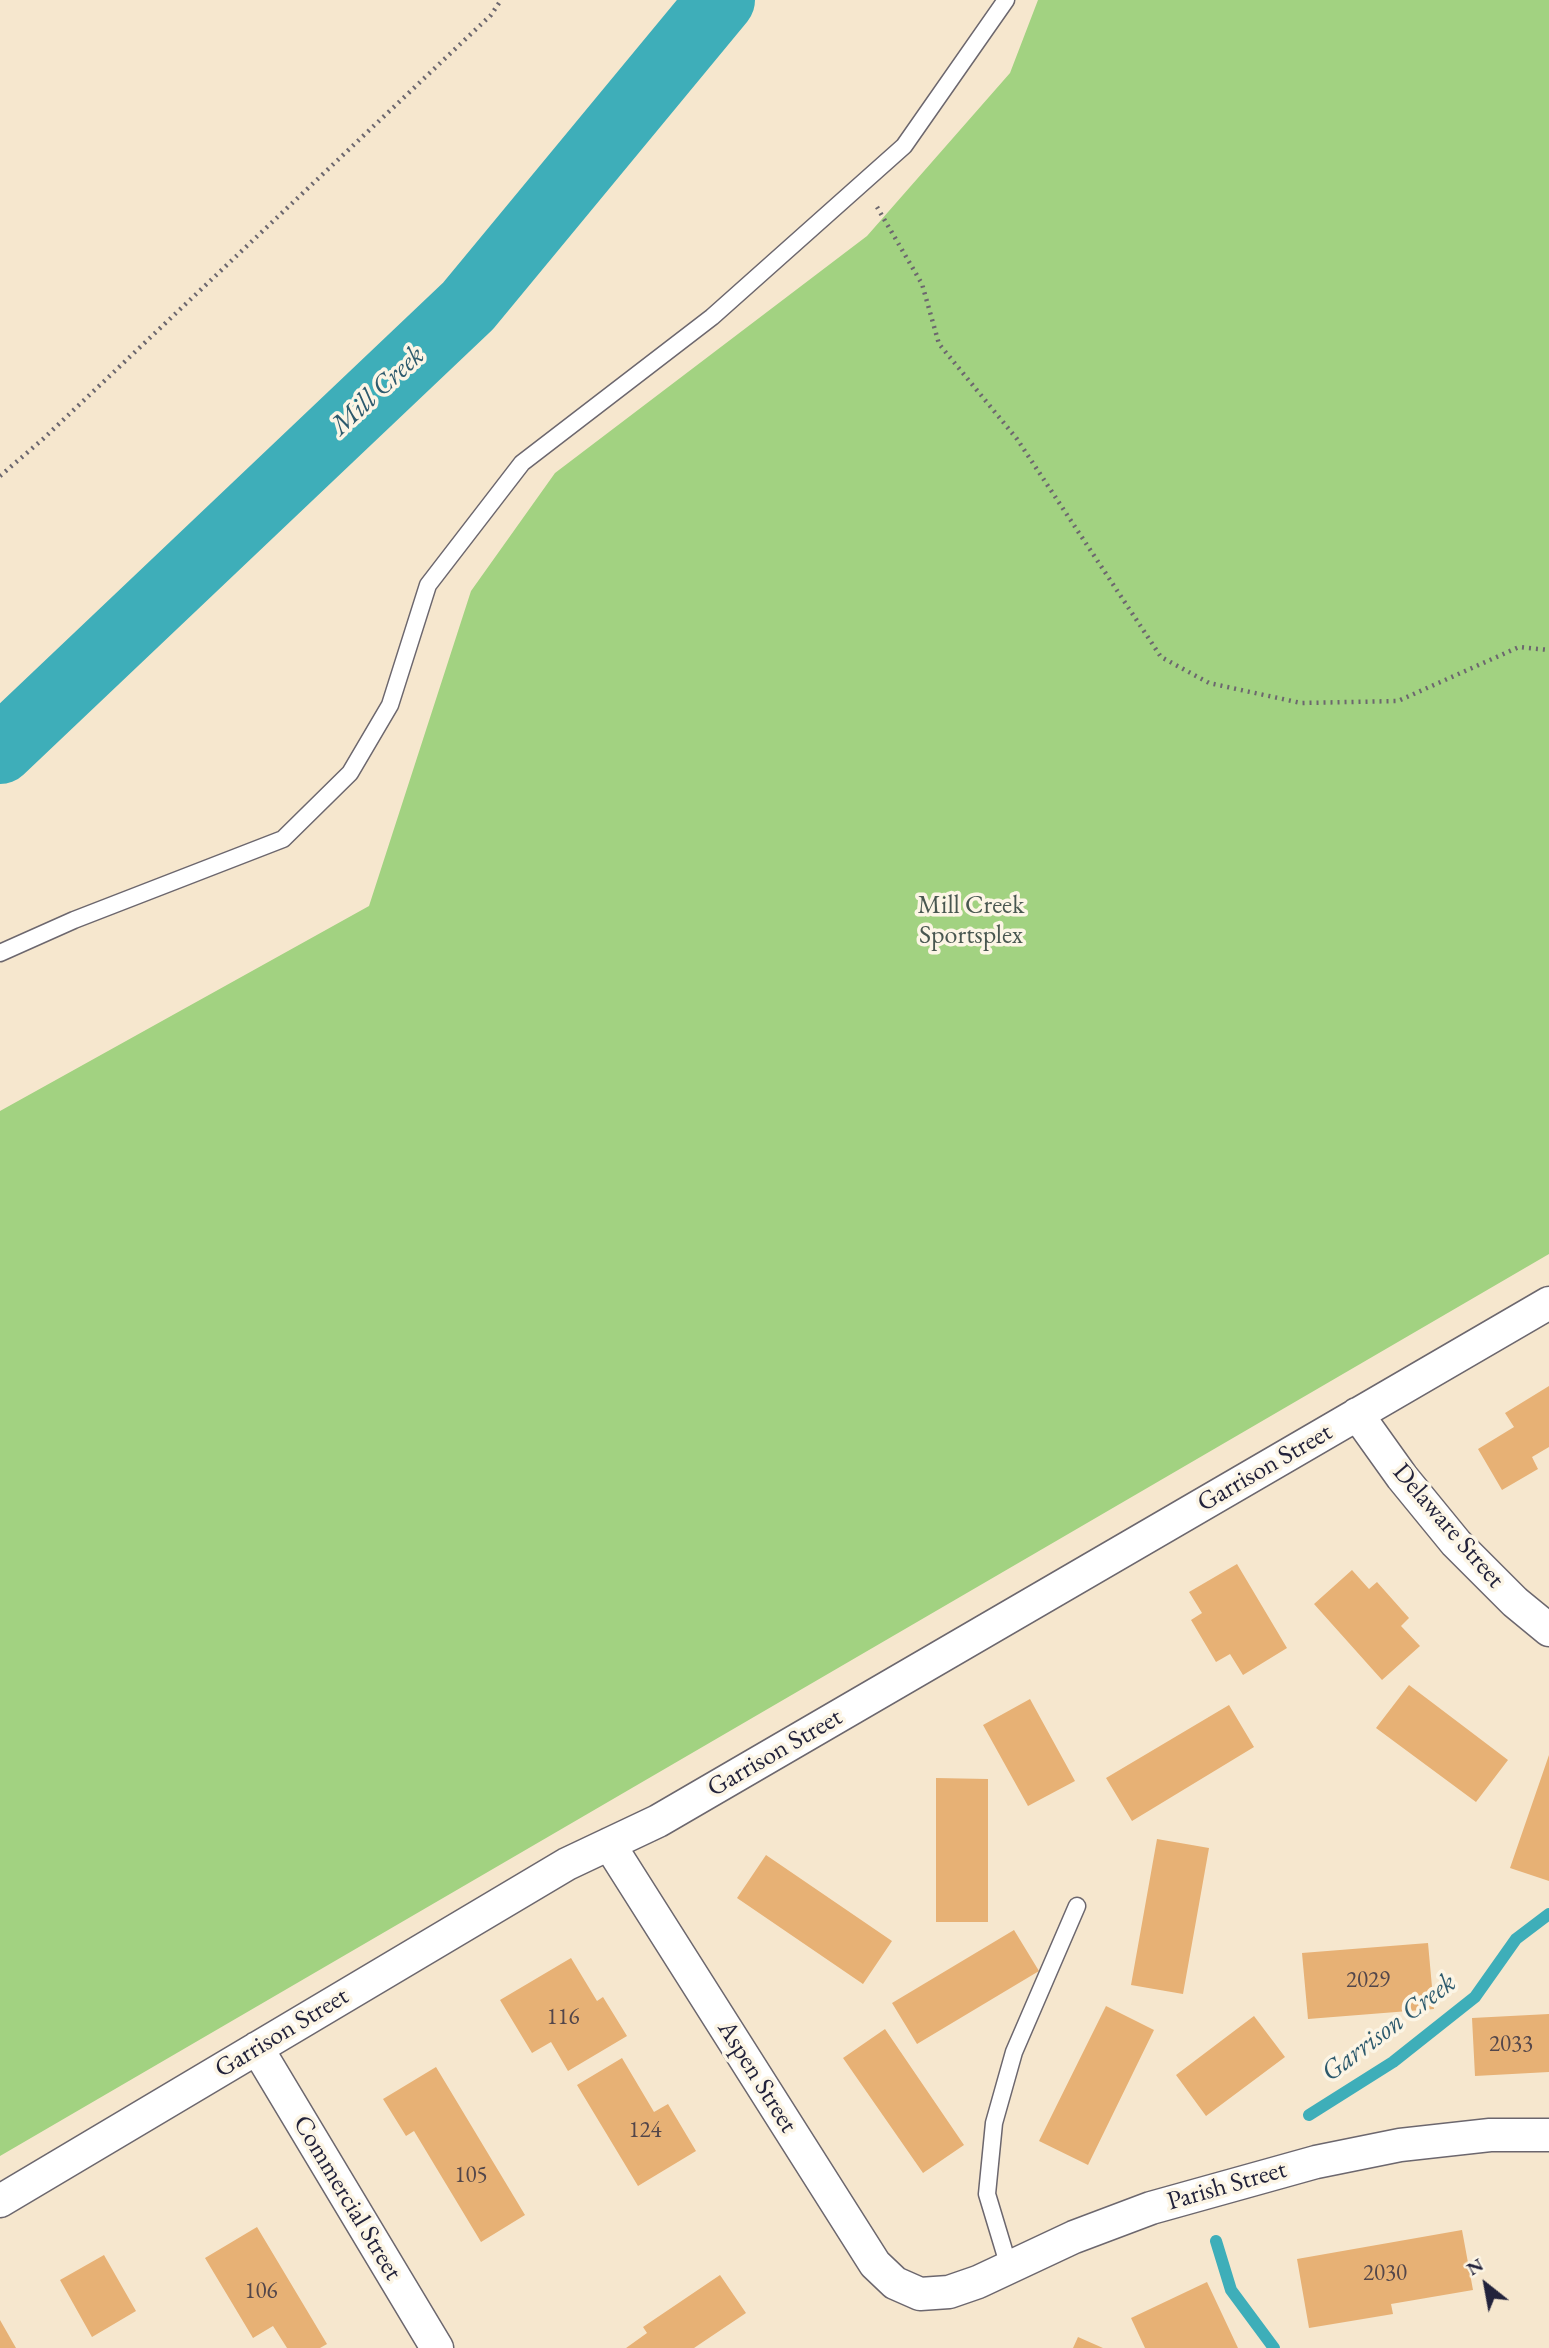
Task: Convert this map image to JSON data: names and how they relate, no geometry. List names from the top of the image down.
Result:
{
  "streets": {
    "street": [
      "Garrison Street",
      "Delaware Street",
      "Aspen Street",
      "Parish Street",
      "Commercial Street"
    ]
  },
  "crossings": [
    ["Garrison Street", "Delaware Street"],
    ["Garrison Street", "Aspen Street"],
    ["Garrison Street", "Commercial Street"],
    ["Aspen Street", "Parish Street"]
  ],
  "water": ["Mill Creek", "Garrison Creek"],
  "parks": ["Mill Creek Sportsplex"],
  "house_numbers": [
    "2029",
    "116",
    "2033",
    "124",
    "105",
    "2030",
    "106"
  ],
  "north": "top left"
}
